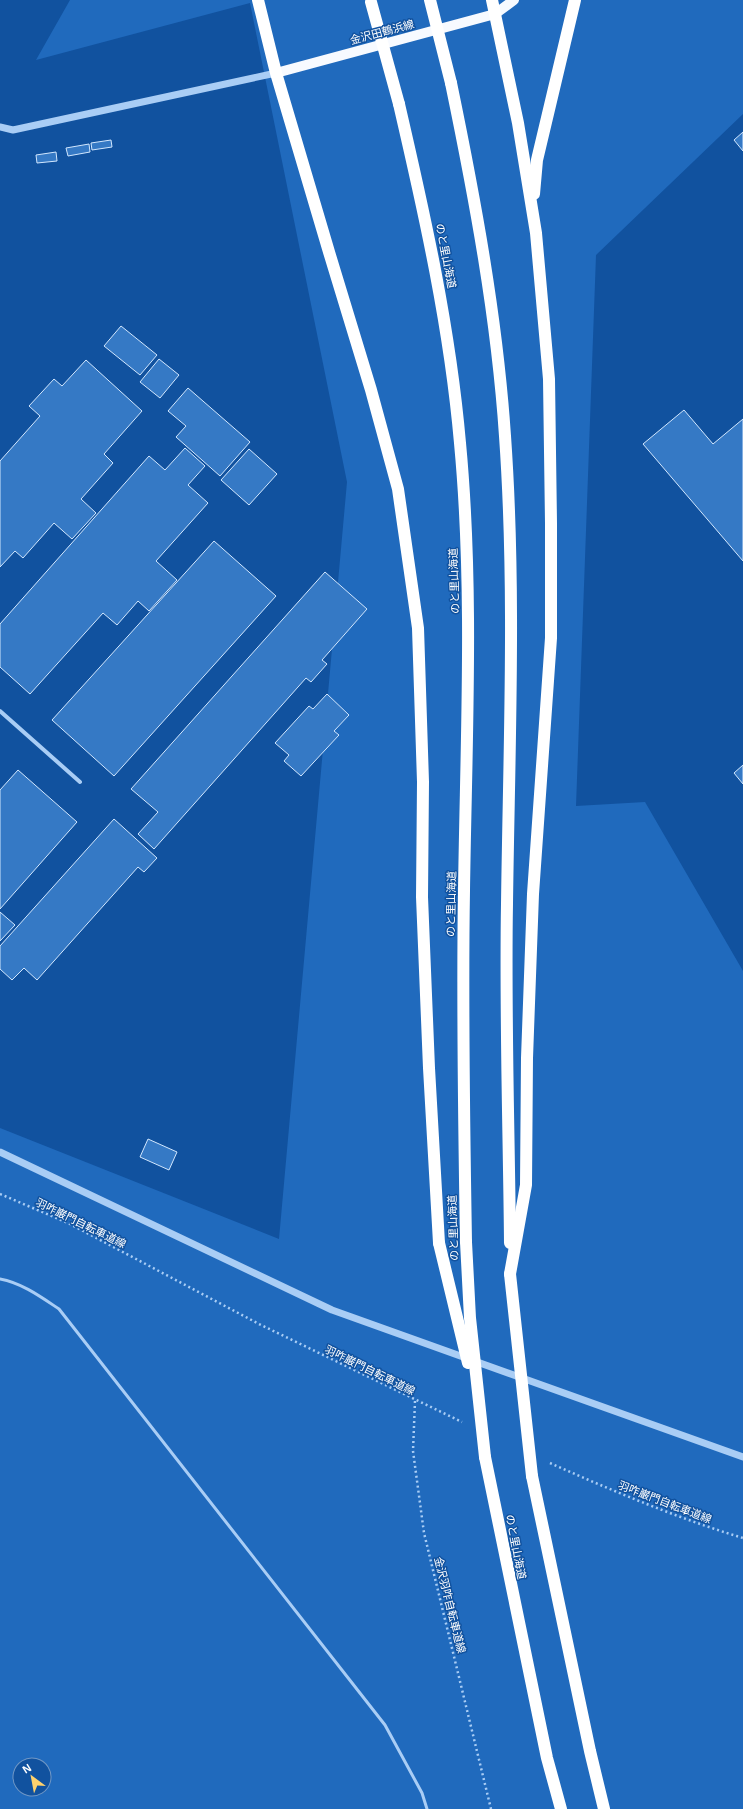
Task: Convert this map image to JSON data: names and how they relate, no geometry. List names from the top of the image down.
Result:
{
  "streets": {
    "highway": ["のと里山海道"],
    "main road": ["金沢田鶴浜線"],
    "path": ["羽咋巌門自転車道線", "金沢羽咋自転車道線"]
  },
  "crossings": [
    ["羽咋巌門自転車道線", "金沢羽咋自転車道線"]
  ],
  "north": "top left"
}
